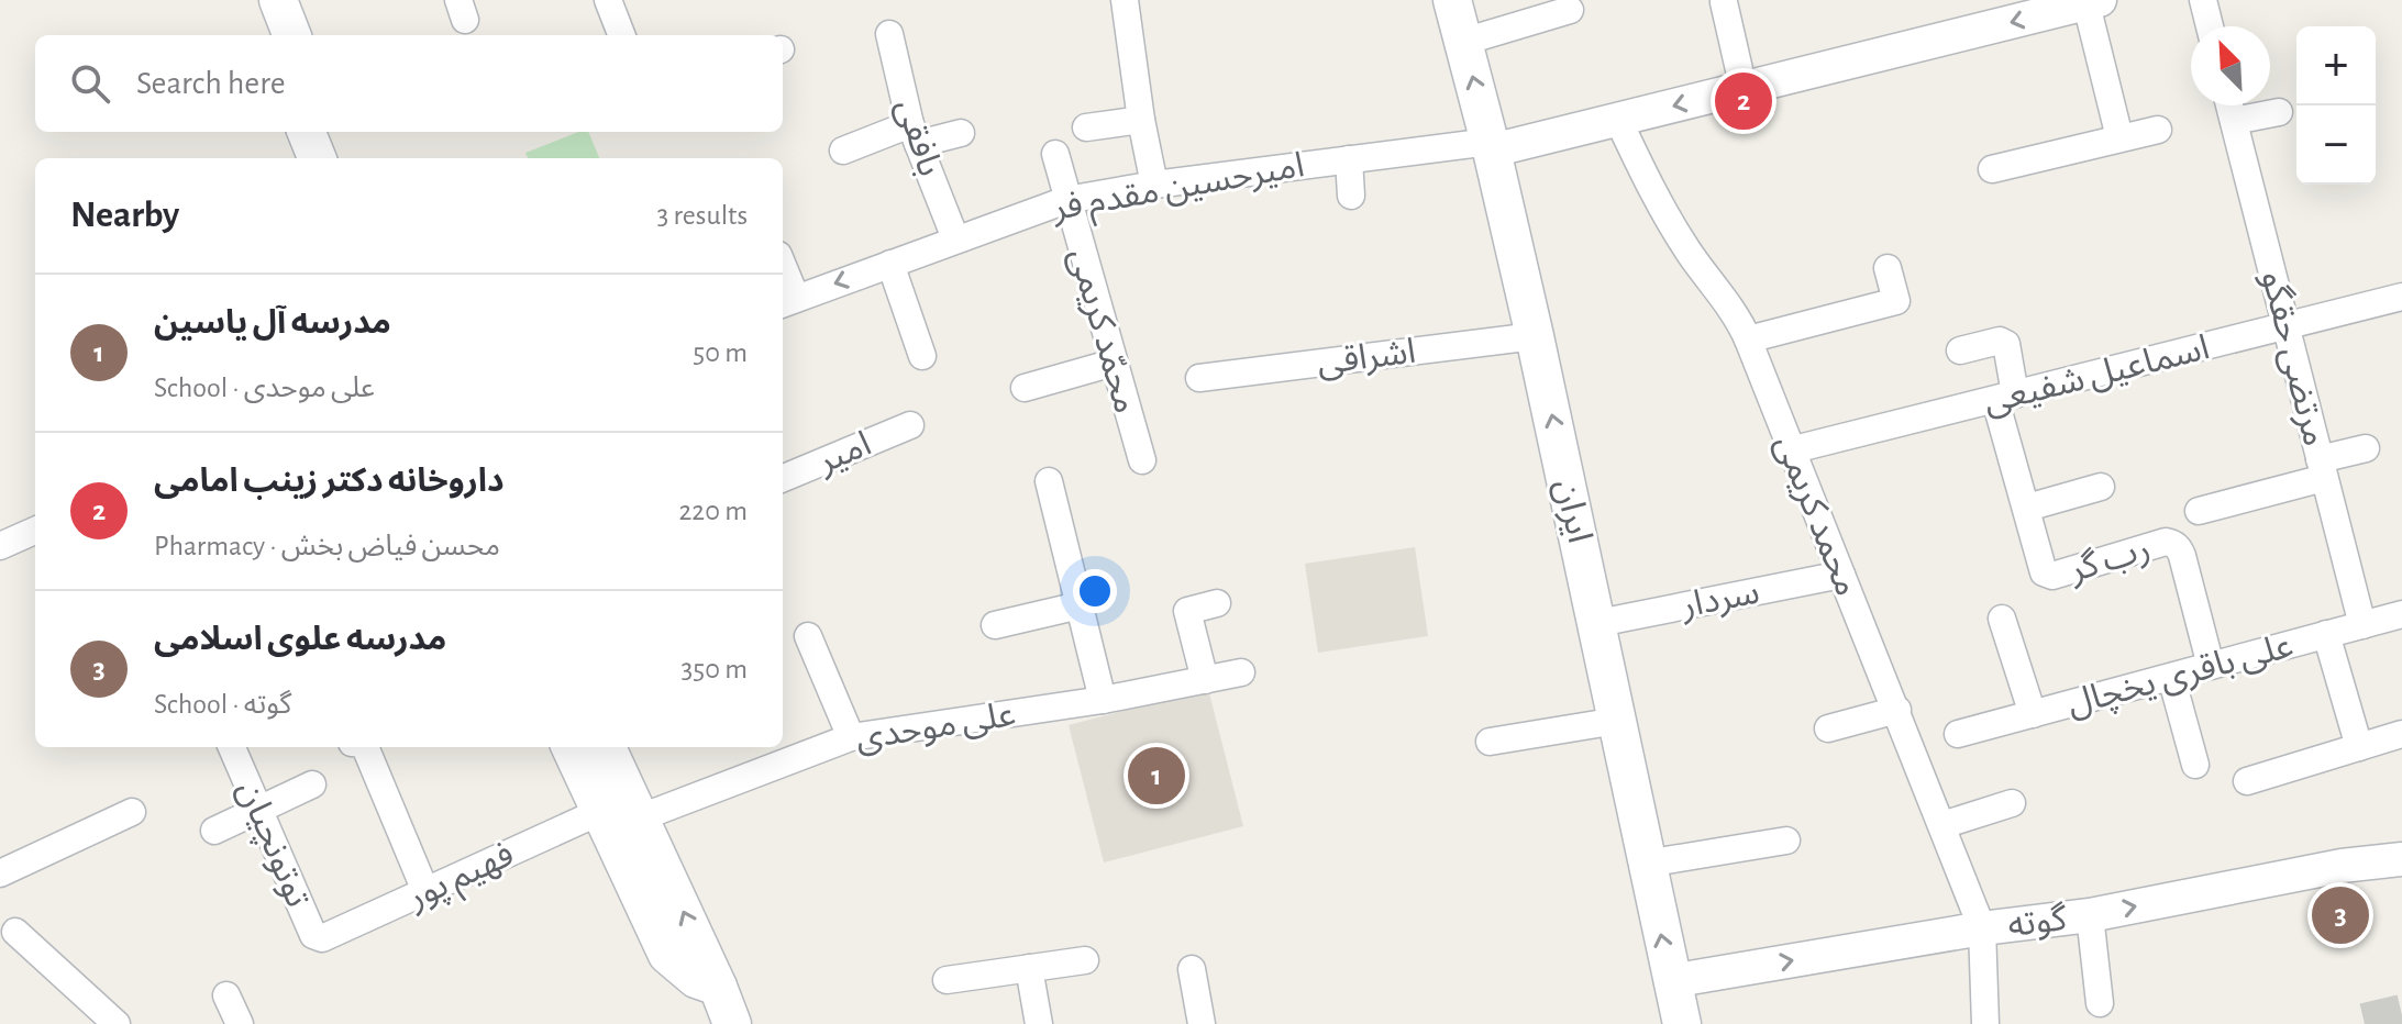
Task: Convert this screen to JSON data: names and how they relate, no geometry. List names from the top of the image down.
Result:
{
  "streets": {
    "main road": ["ایران"],
    "street": [
      "بافقی",
      "امیرحسین مقدم فر",
      "محمّد کریمی",
      "اشراقی",
      "مرتضی حقگو",
      "اسماعیل شفیعی",
      "امیر",
      "محمد کریمی",
      "رب گر",
      "سردار",
      "علی باقری یخچال",
      "علی موحدی",
      "توتونچیان",
      "فهیم پور",
      "گوته"
    ]
  },
  "crossings": [
    ["بافقی", "امیرحسین مقدم فر"],
    ["امیرحسین مقدم فر", "محمّد کریمی"],
    ["امیرحسین مقدم فر", "ایران"],
    ["اشراقی", "ایران"],
    ["مرتضی حقگو", "اسماعیل شفیعی"],
    ["مرتضی حقگو", "علی باقری یخچال"],
    ["اسماعیل شفیعی", "محمد کریمی"],
    ["اسماعیل شفیعی", "رب گر"],
    ["ایران", "سردار"],
    ["ایران", "گوته"],
    ["محمد کریمی", "سردار"],
    ["محمد کریمی", "گوته"],
    ["رب گر", "علی باقری یخچال"],
    ["توتونچیان", "فهیم پور"]
  ],
  "one_way": ["ایران"],
  "north": "top left",
  "page": {
    "map_buttons": ["+", "−"],
    "search": "Search here",
    "pins": ["2", "1", "3"],
    "heading": ["Nearby", "3 results"],
    "list": [
      {
        "mark": "1",
        "name": "مدرسه آل یاسین",
        "note": "School · علی موحدی",
        "value": "50 m"
      },
      {
        "mark": "2",
        "name": "داروخانه دکتر زینب امامی",
        "note": "Pharmacy · محسن فیاض بخش",
        "value": "220 m"
      },
      {
        "mark": "3",
        "name": "مدرسه علوی اسلامی",
        "note": "School · گوته",
        "value": "350 m"
      }
    ]
  }
}
